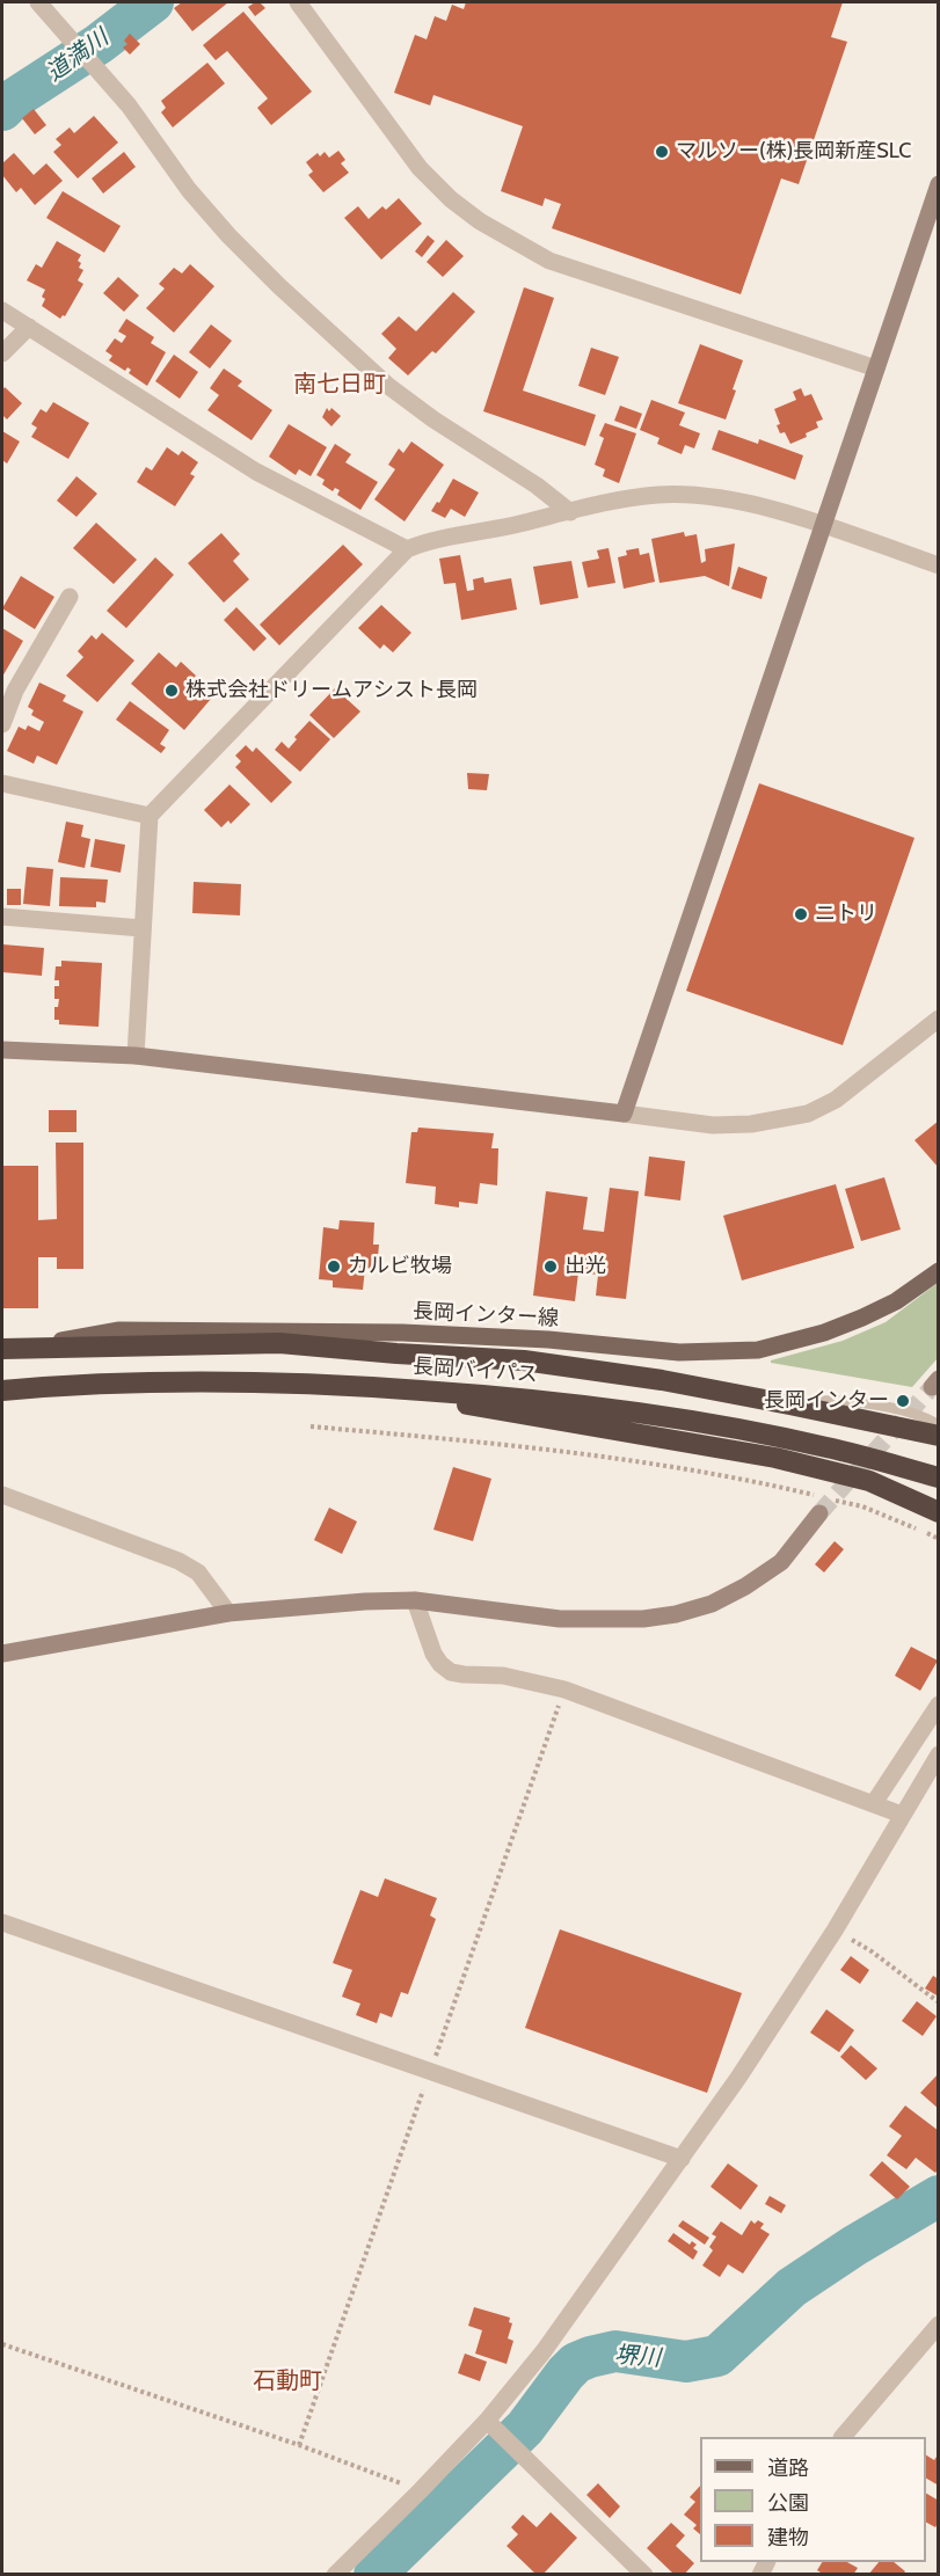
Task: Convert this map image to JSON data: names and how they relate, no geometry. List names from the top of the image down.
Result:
{
  "streets": {
    "highway": ["長岡バイパス"],
    "main road": ["長岡インター線"]
  },
  "crossings": [
    ["長岡インター線", "長岡バイパス"]
  ],
  "districts": ["南七日町", "石動町"],
  "water": ["道満川", "堺川"],
  "places": [
    "マルソー(株)長岡新産SLC",
    "株式会社ドリームアシスト長岡",
    "ニトリ",
    "カルビ牧場",
    "出光",
    "長岡インター"
  ],
  "legend": ["道路", "公園", "建物"]
}
